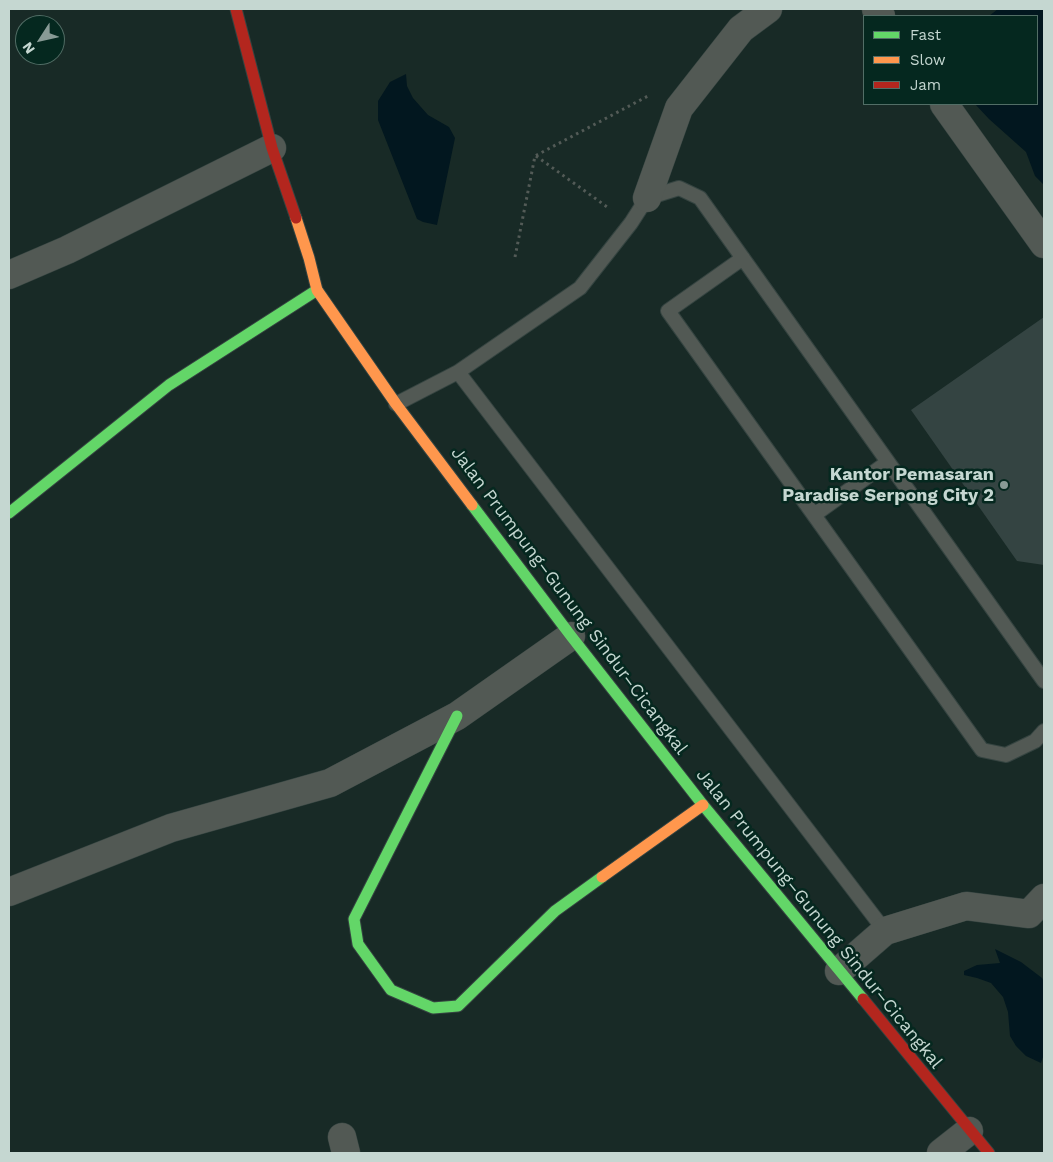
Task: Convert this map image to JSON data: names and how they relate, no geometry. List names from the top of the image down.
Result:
{
  "streets": {
    "main road": ["Jalan Prumpung–Gunung Sindur–Cicangkal"]
  },
  "places": ["Kantor Pemasaran Paradise Serpong City 2"],
  "legend": ["Fast", "Slow", "Jam"],
  "north": "bottom left"
}
